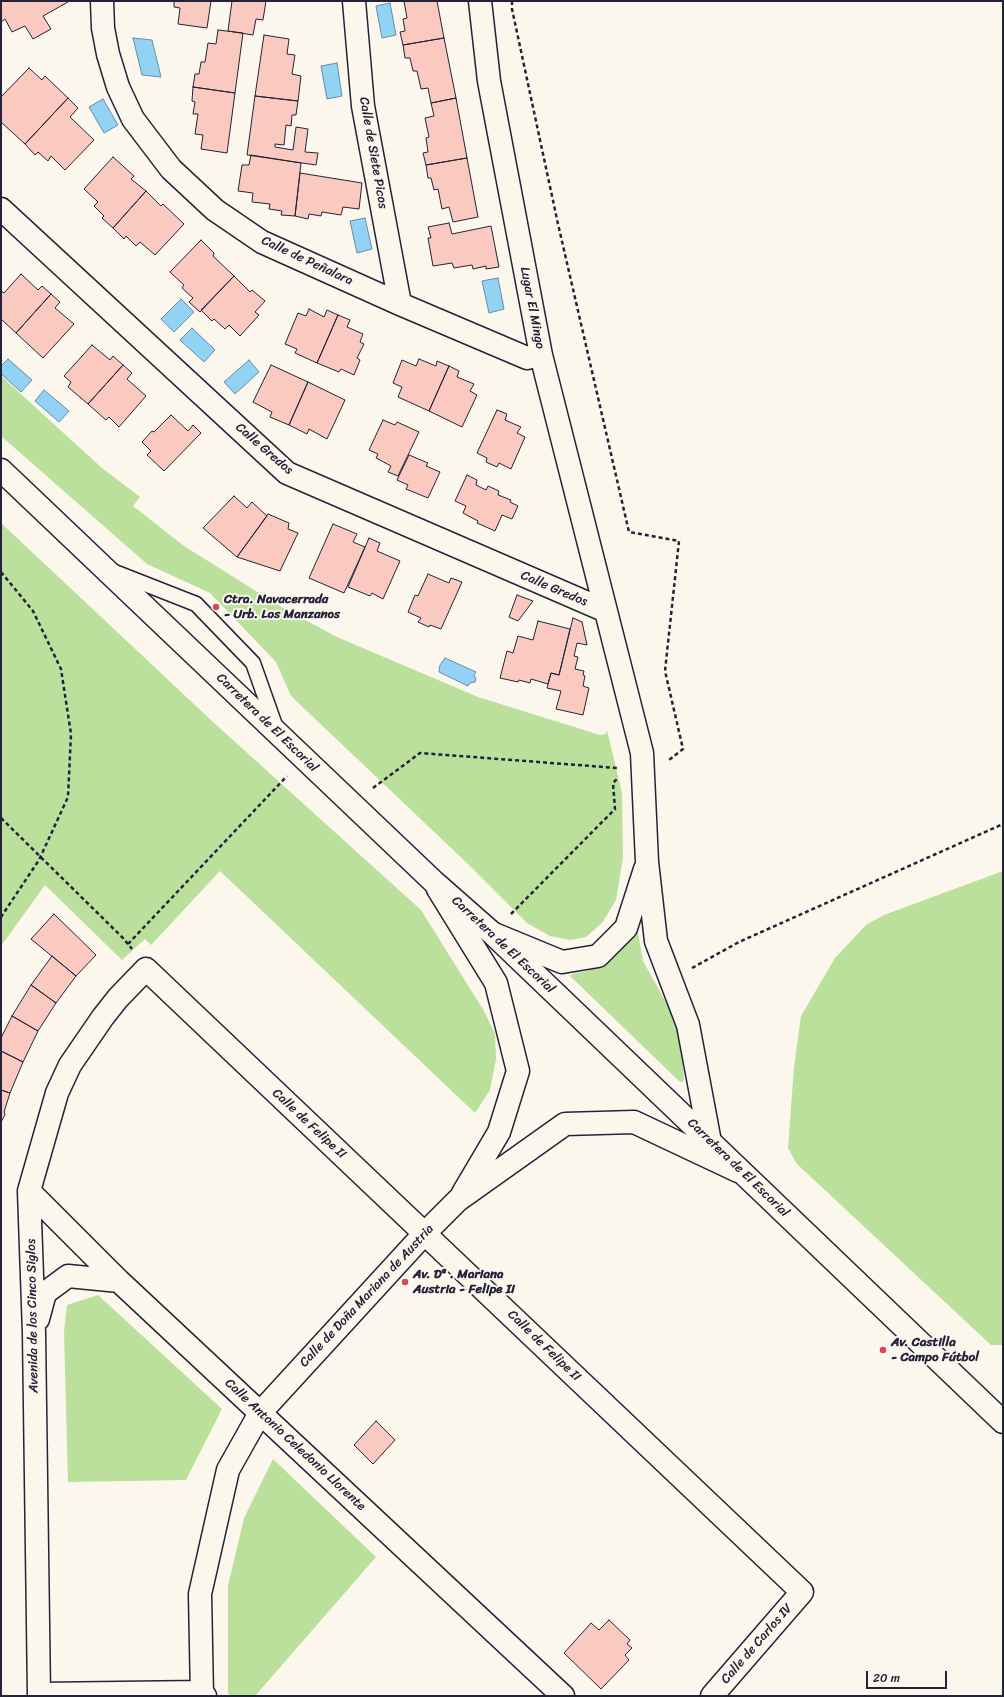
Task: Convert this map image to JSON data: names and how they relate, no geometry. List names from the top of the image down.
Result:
{
  "streets": {
    "street": [
      "Calle de Siete Picos",
      "Calle de Peñalara",
      "Lugar El Mingo",
      "Calle Gredos",
      "Carretera de El Escorial",
      "Calle de Felipe II",
      "Calle de Doña Mariana de Austria",
      "Avenida de los Cinco Siglos",
      "Calle Antonio Celedonio Llorente",
      "Calle de Carlos IV"
    ]
  },
  "crossings": [
    ["Calle de Siete Picos", "Calle de Peñalara"],
    ["Calle de Peñalara", "Lugar El Mingo"],
    ["Lugar El Mingo", "Calle Gredos"],
    ["Lugar El Mingo", "Carretera de El Escorial"],
    ["Carretera de El Escorial", "Calle de Doña Mariana de Austria"],
    ["Calle de Felipe II", "Calle de Doña Mariana de Austria"],
    ["Calle de Felipe II", "Avenida de los Cinco Siglos"],
    ["Calle de Felipe II", "Calle de Carlos IV"],
    ["Calle de Doña Mariana de Austria", "Calle Antonio Celedonio Llorente"],
    ["Avenida de los Cinco Siglos", "Calle Antonio Celedonio Llorente"]
  ],
  "places": ["Ctra. Navacerrada - Urb. Los Manzanos", "Av. Dª . Mariana Austria - Felipe II", "Av. Castilla - Campo Fútbol"],
  "scale_bar": "20 m"
}
